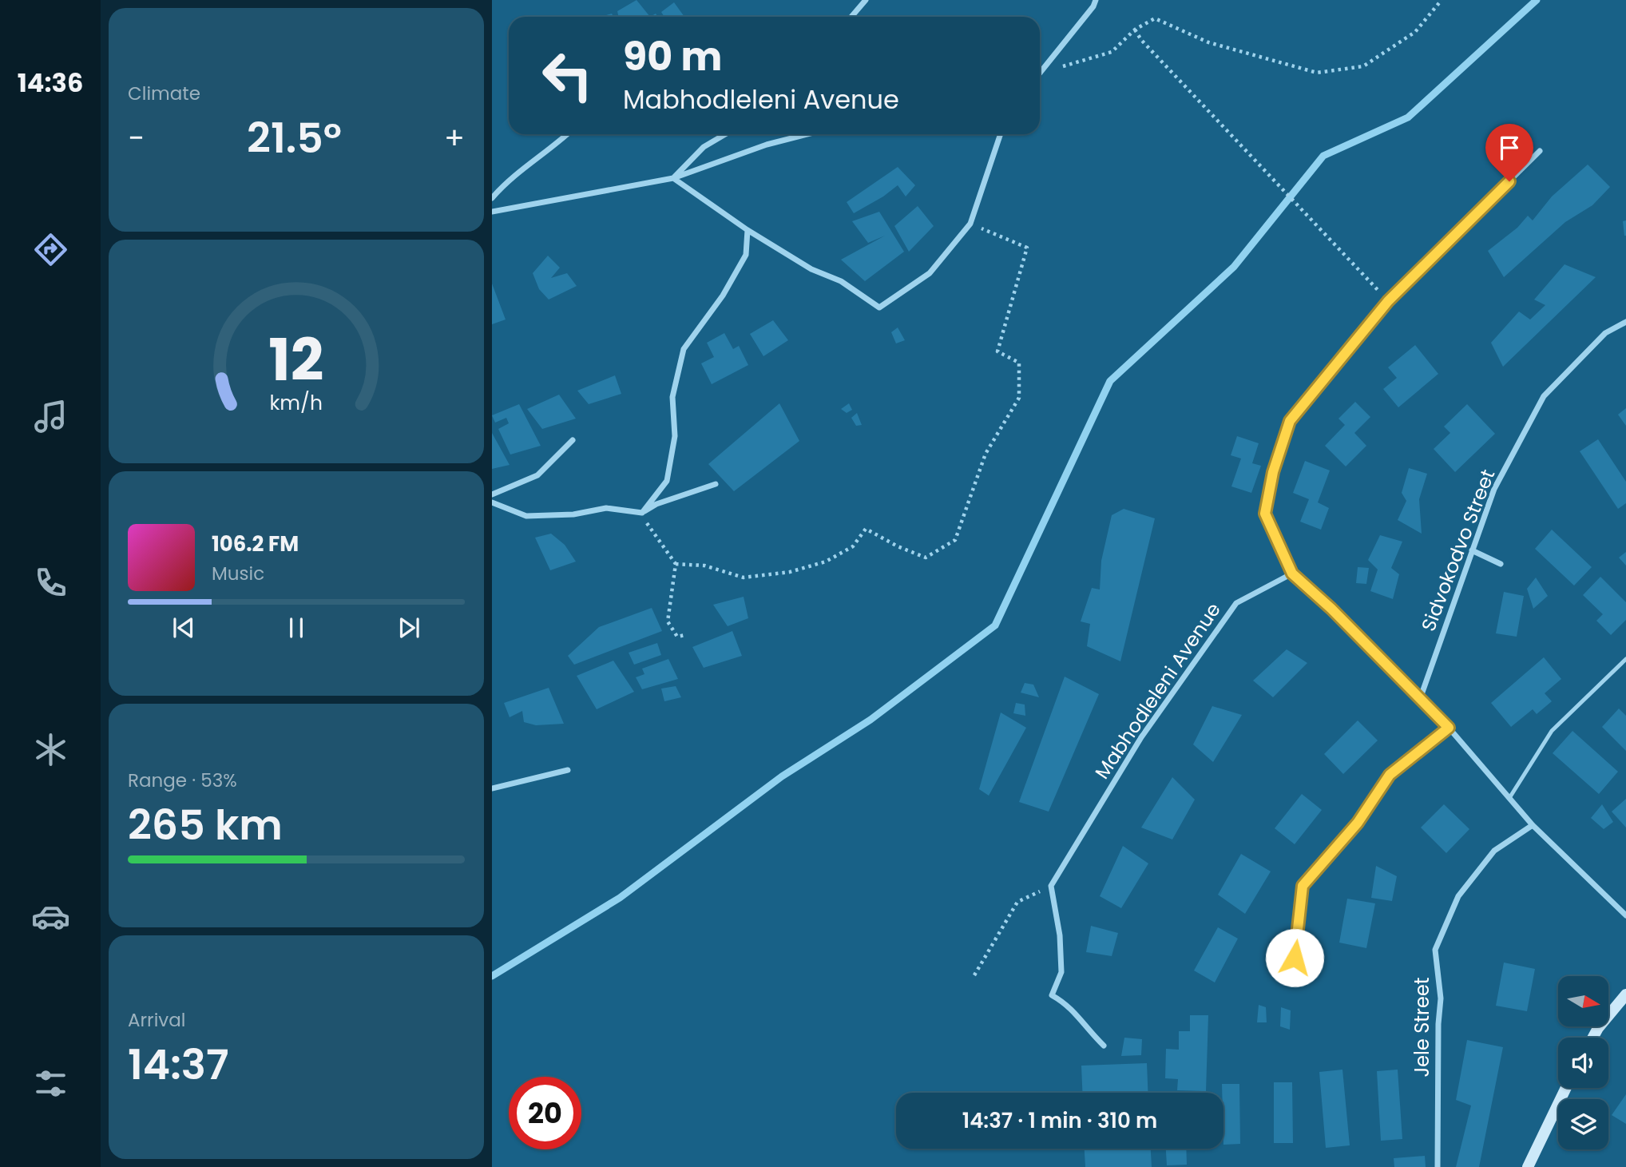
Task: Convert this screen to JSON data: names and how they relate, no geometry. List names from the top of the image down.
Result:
{
  "streets": {
    "street": ["Sidvokodvo Street", "Mabhodleleni Avenue", "Jele Street"]
  },
  "north": "right",
  "page": {
    "tabs": "14:36",
    "tile": [
      "Climate",
      ["Range · 53%", "265 km"],
      ["Arrival", "14:37"]
    ],
    "turn": ["90 m", "Mabhodleleni Avenue"],
    "heat": ["−", "21.5°", "+"],
    "song": ["106.2 FM", "Music"],
    "limit": "20",
    "trip": "14:37 · 1 min · 310 m",
    "gauge": ["12", "km/h"]
  }
}
